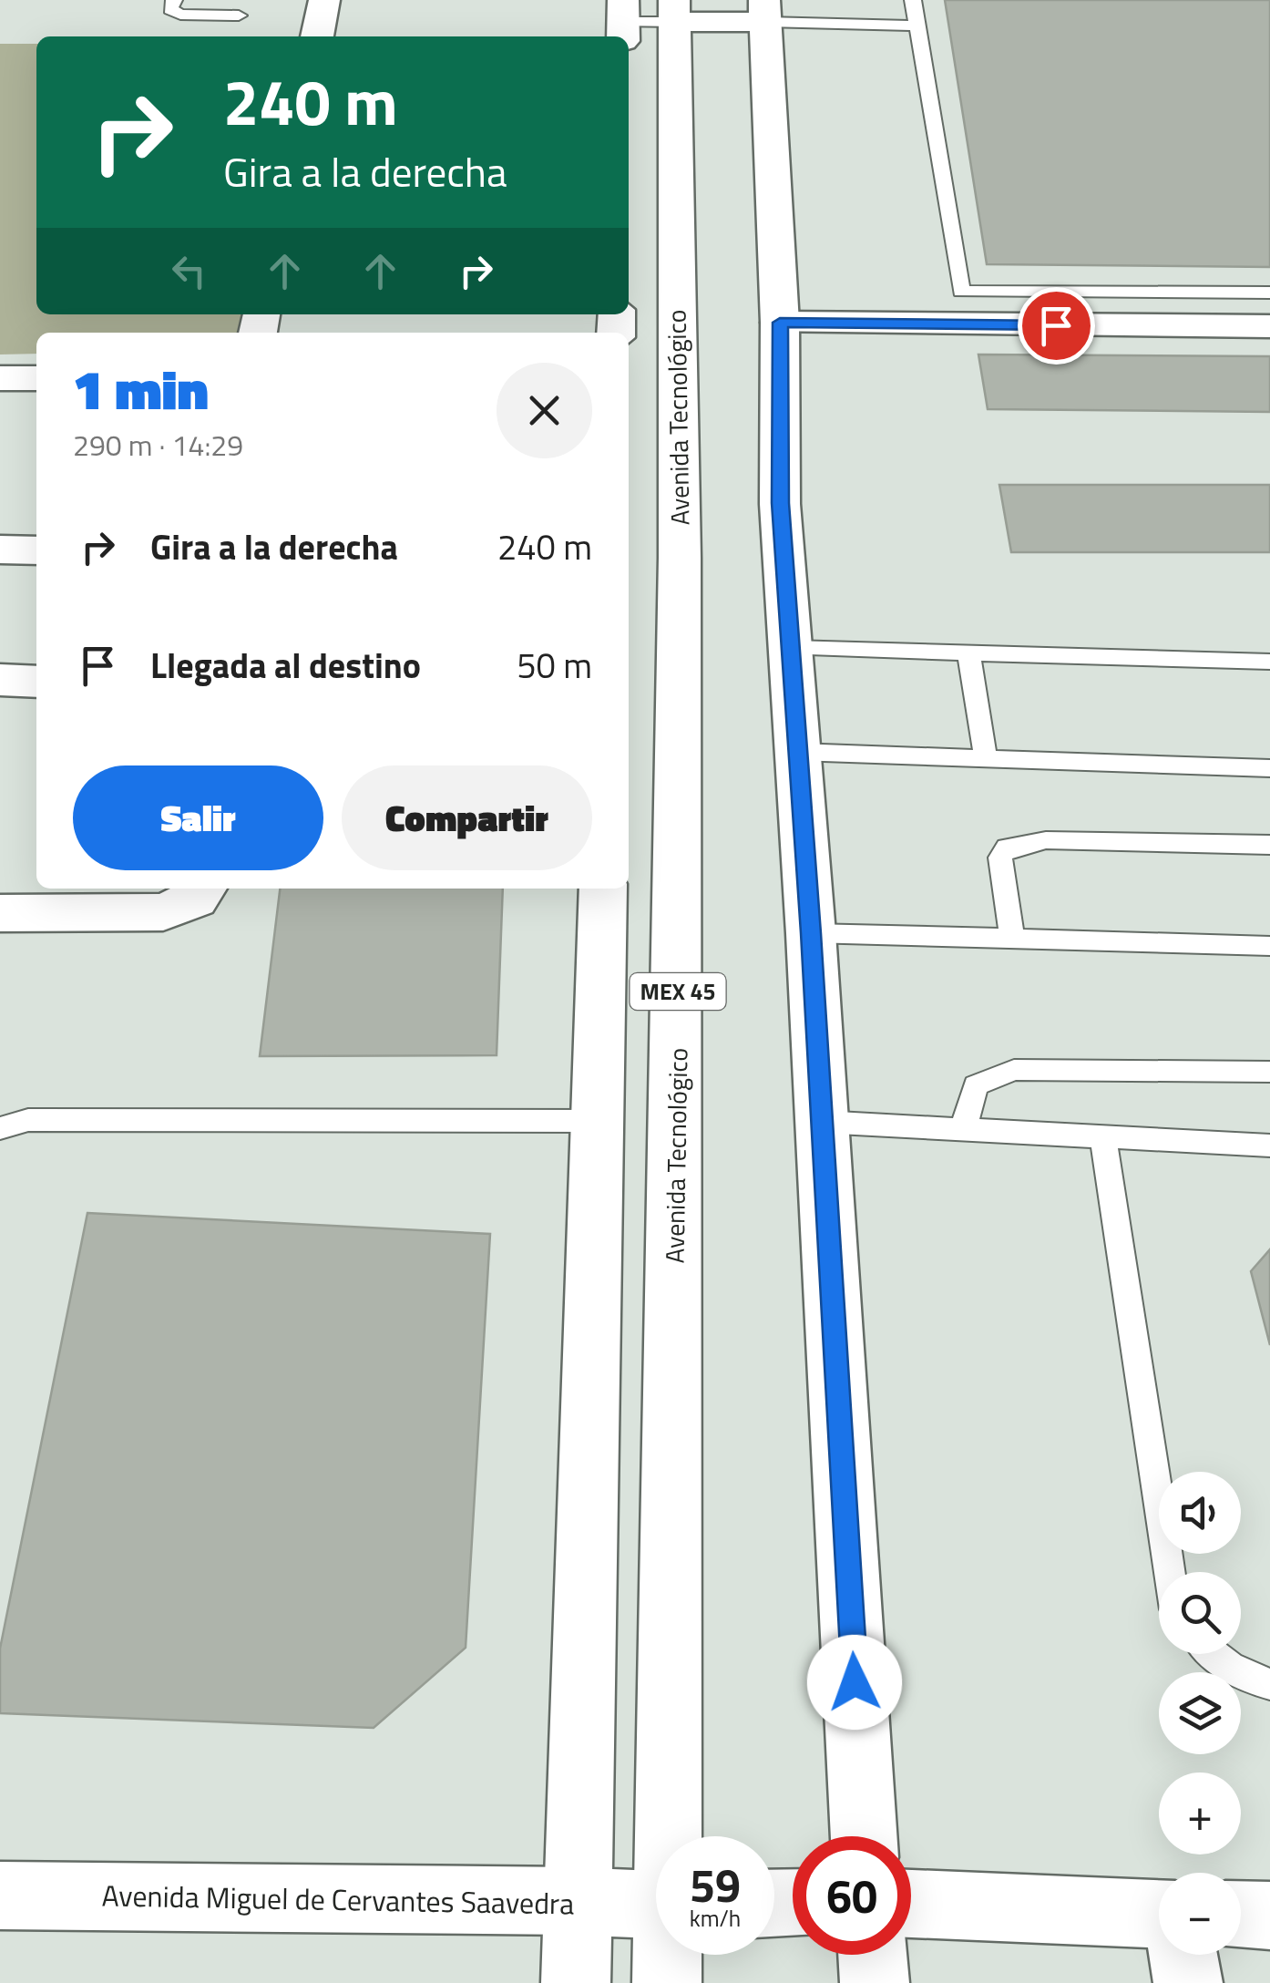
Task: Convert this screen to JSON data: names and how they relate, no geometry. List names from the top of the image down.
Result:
{
  "streets": {
    "main road": ["Avenida Tecnológico", "MEX 45", "Avenida Miguel de Cervantes Saavedra"]
  },
  "page": {
    "turn": ["240 m", "Gira a la derecha"],
    "heading": ["1 min", "290 m · 14:29"],
    "list": [
      {
        "name": "Gira a la derecha",
        "value": "240 m"
      },
      {
        "name": "Llegada al destino",
        "value": "50 m"
      }
    ],
    "buttons": ["Salir", "Compartir"],
    "map_buttons": ["+", "−"],
    "speed": "59 km/h",
    "limit": "60"
  }
}
